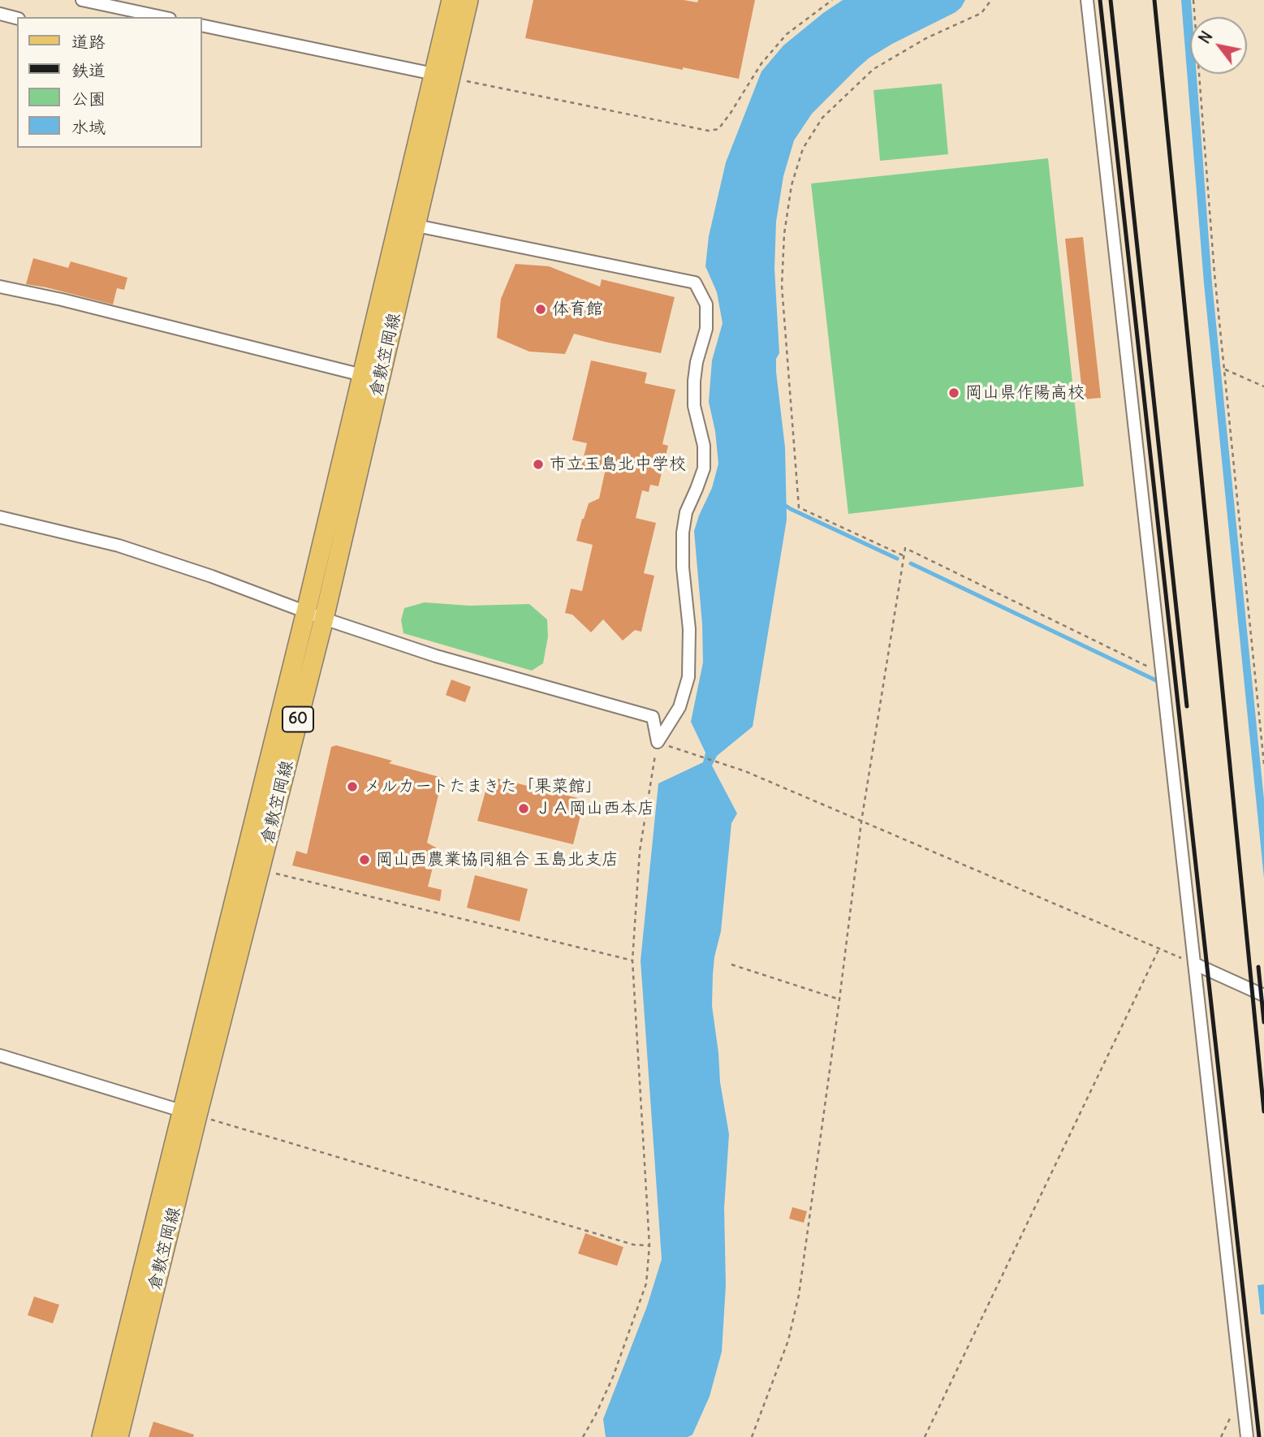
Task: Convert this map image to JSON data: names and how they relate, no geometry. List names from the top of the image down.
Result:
{
  "streets": {
    "main road": ["倉敷笠岡線", "60"]
  },
  "places": [
    "体育館",
    "岡山県作陽高校",
    "市立玉島北中学校",
    "メルカートたまきた「果菜館」",
    "ＪＡ岡山西本店",
    "岡山西農業協同組合 玉島北支店"
  ],
  "legend": [
    "道路",
    "鉄道",
    "公園",
    "水域"
  ],
  "north": "top left"
}
